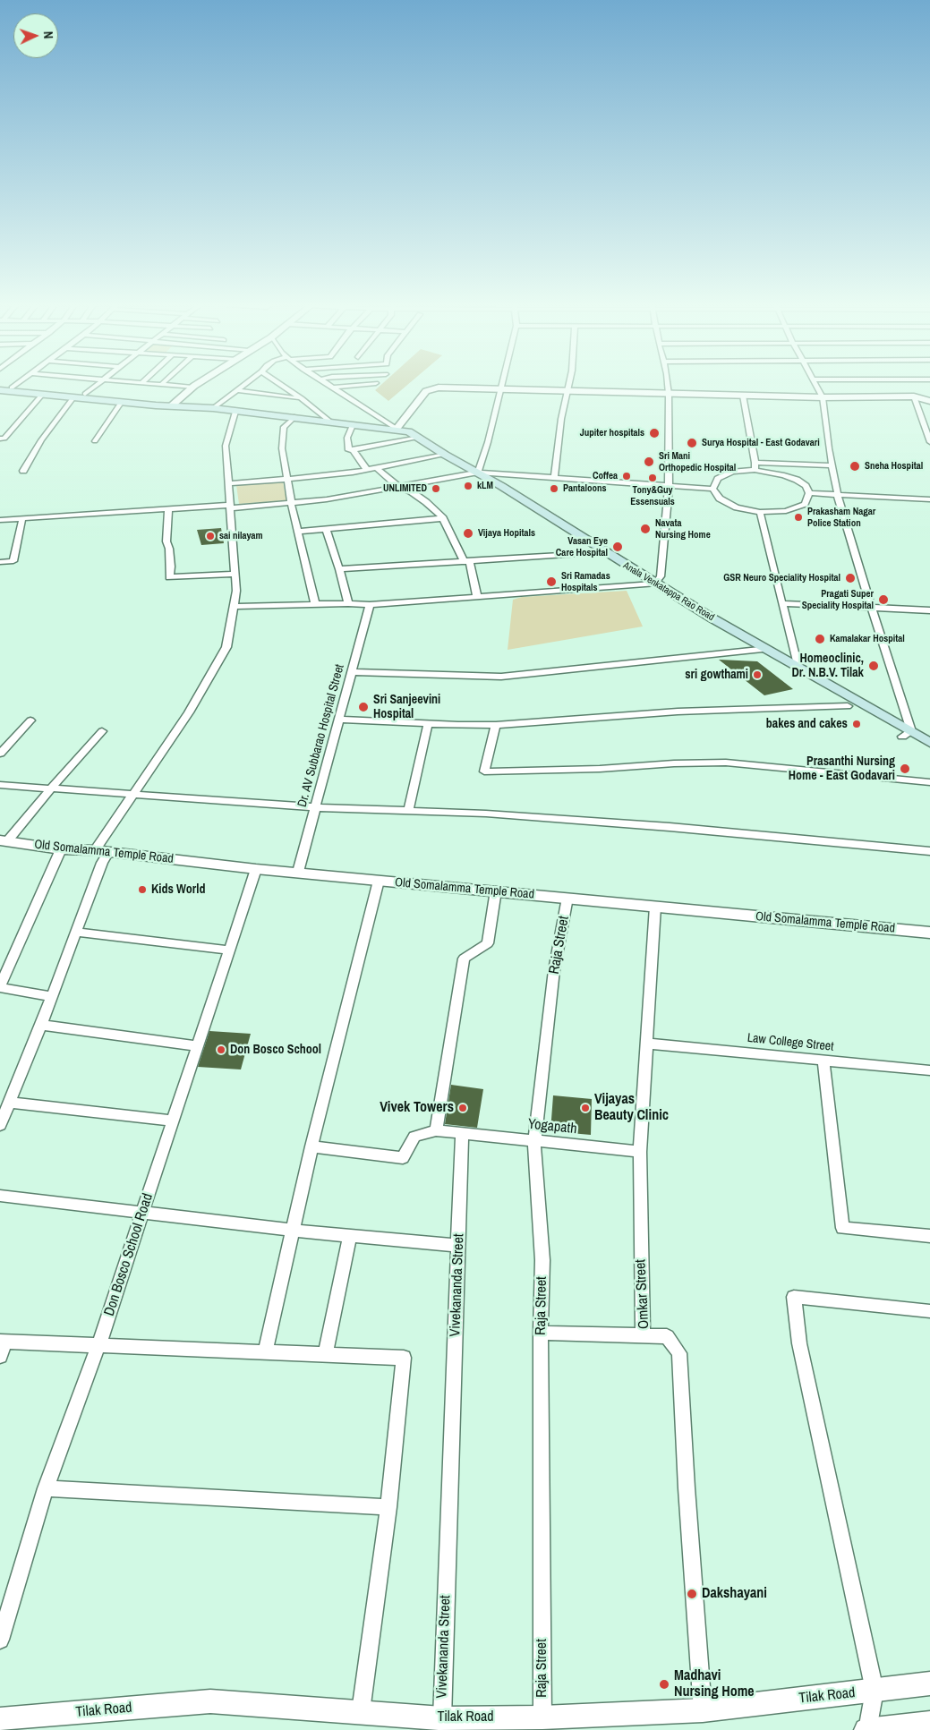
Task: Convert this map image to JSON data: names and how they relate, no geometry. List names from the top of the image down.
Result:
{
  "streets": {
    "main road": ["Anala Venkatappa Rao Road"],
    "street": [
      "Dr. AV Subbarao Hospital Street",
      "Old Somalamma Temple Road",
      "Raja Street",
      "Law College Street",
      "Yogapath",
      "Don Bosco School Road",
      "Vivekananda Street",
      "Omkar Street",
      "Tilak Road"
    ]
  },
  "crossings": [
    ["Dr. AV Subbarao Hospital Street", "Old Somalamma Temple Road"],
    ["Old Somalamma Temple Road", "Raja Street"],
    ["Old Somalamma Temple Road", "Don Bosco School Road"],
    ["Old Somalamma Temple Road", "Omkar Street"],
    ["Raja Street", "Yogapath"],
    ["Raja Street", "Tilak Road"],
    ["Law College Street", "Omkar Street"],
    ["Yogapath", "Vivekananda Street"],
    ["Yogapath", "Omkar Street"],
    ["Vivekananda Street", "Tilak Road"],
    ["Omkar Street", "Tilak Road"]
  ],
  "places": [
    "Jupiter hospitals",
    "Surya Hospital - East Godavari",
    "Sri Mani Orthopedic Hospital",
    "Sneha Hospital",
    "Coffea",
    "Tony&Guy Essensuals",
    "kLM",
    "UNLIMITED",
    "Pantaloons",
    "Prakasham Nagar Police Station",
    "Navata Nursing Home",
    "Vijaya Hopitals",
    "sai nilayam",
    "Vasan Eye Care Hospital",
    "GSR Neuro Speciality Hospital",
    "Sri Ramadas Hospitals",
    "Pragati Super Speciality Hospital",
    "Kamalakar Hospital",
    "Homeoclinic, Dr. N.B.V. Tilak",
    "sri gowthami",
    "Sri Sanjeevini Hospital",
    "bakes and cakes",
    "Prasanthi Nursing Home - East Godavari",
    "Kids World",
    "Don Bosco School",
    "Vivek Towers",
    "Vijayas Beauty Clinic",
    "Dakshayani",
    "Madhavi Nursing Home"
  ],
  "north": "right"
}
